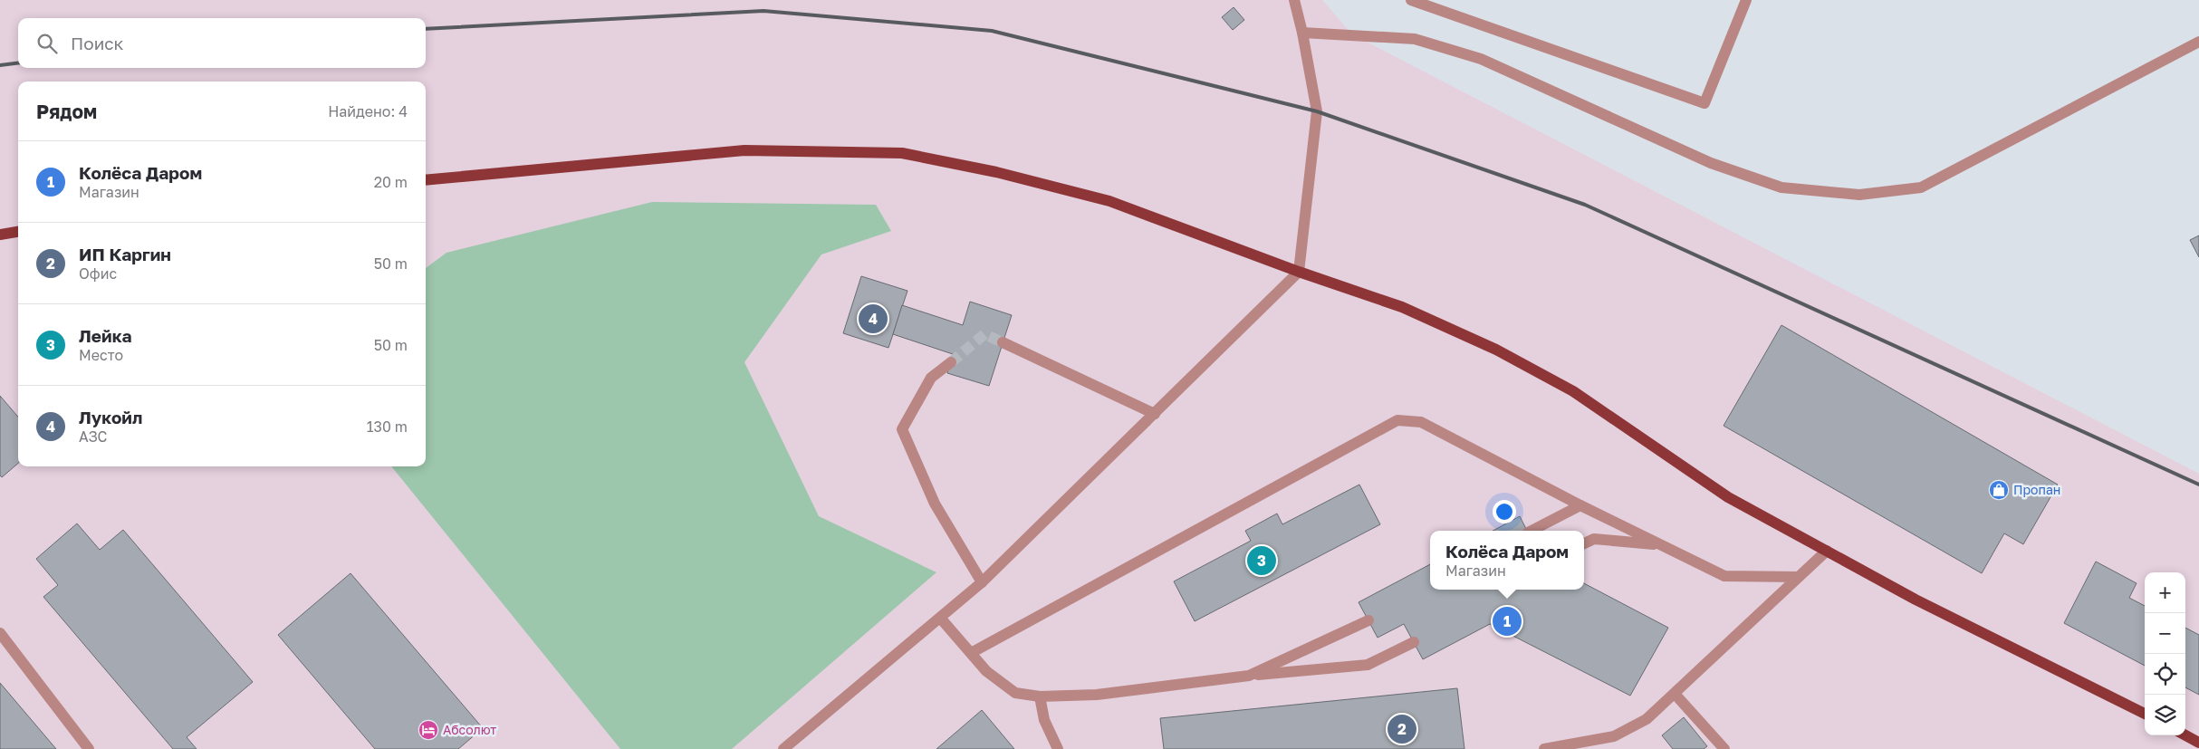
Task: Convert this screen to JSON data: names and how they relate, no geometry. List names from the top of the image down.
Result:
{
  "places": {
    "shop": ["Пропан"],
    "hotel": ["Абсолют"]
  },
  "page": {
    "search": "Поиск",
    "heading": ["Рядом", "Найдено: 4"],
    "list": [
      {
        "mark": "1",
        "name": "Колёса Даром",
        "note": "Магазин",
        "value": "20 m"
      },
      {
        "mark": "2",
        "name": "ИП Каргин",
        "note": "Офис",
        "value": "50 m"
      },
      {
        "mark": "3",
        "name": "Лейка",
        "note": "Место",
        "value": "50 m"
      },
      {
        "mark": "4",
        "name": "Лукойл",
        "note": "АЗС",
        "value": "130 m"
      }
    ],
    "pins": [
      "4",
      "3",
      "1",
      "2"
    ],
    "popup": ["Колёса Даром", "Магазин"],
    "map_buttons": ["+", "−"]
  }
}
